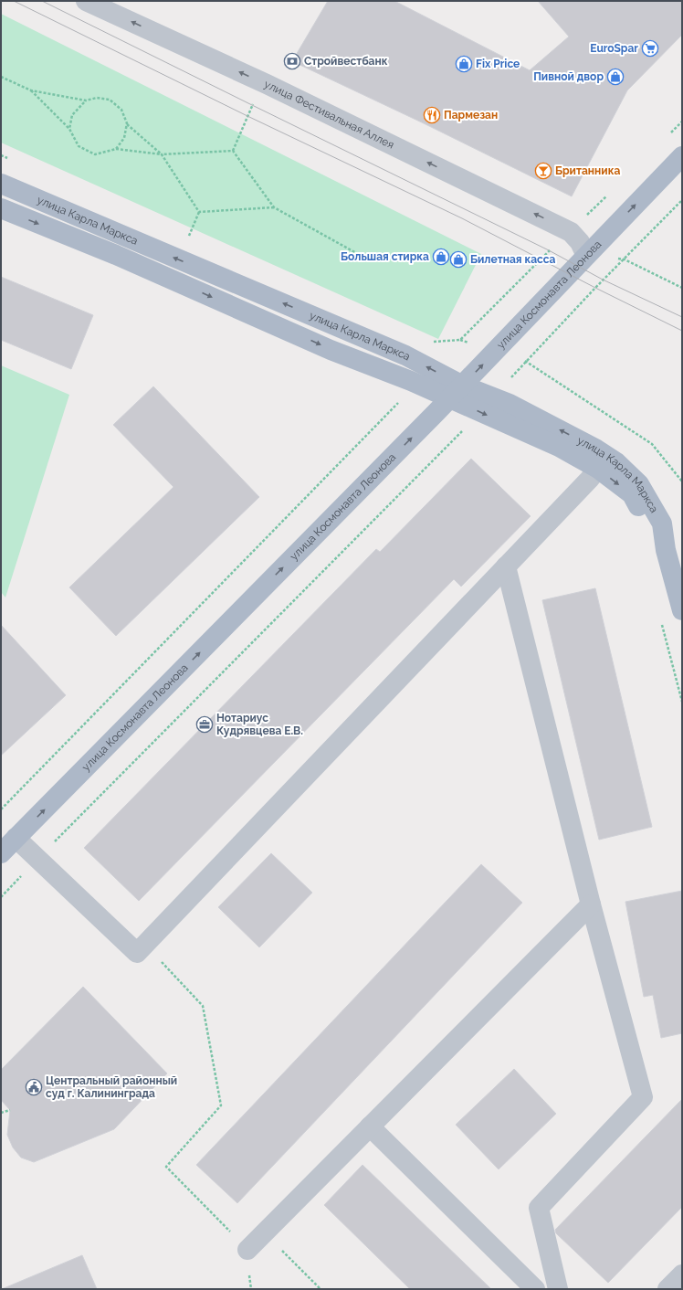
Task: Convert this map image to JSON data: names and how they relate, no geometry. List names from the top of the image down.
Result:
{
  "streets": {
    "main road": ["улица Карла Маркса", "улица Космонавта Леонова"],
    "street": ["улица Фестивальная Аллея"]
  },
  "crossings": [
    ["улица Фестивальная Аллея", "улица Космонавта Леонова"],
    ["улица Карла Маркса", "улица Космонавта Леонова"]
  ],
  "one_way": ["улица Фестивальная Аллея", "улица Космонавта Леонова"],
  "places": {
    "supermarket": ["EuroSpar"],
    "bank": ["Стройвестбанк"],
    "shop": [
      "Fix Price",
      "Пивной двор",
      "Большая стирка",
      "Билетная касса"
    ],
    "restaurant": ["Пармезан"],
    "bar": ["Британника"],
    "office": ["Нотариус Кудрявцева Е.В."],
    "public building": ["Центральный районный суд г. Калининграда"]
  }
}
